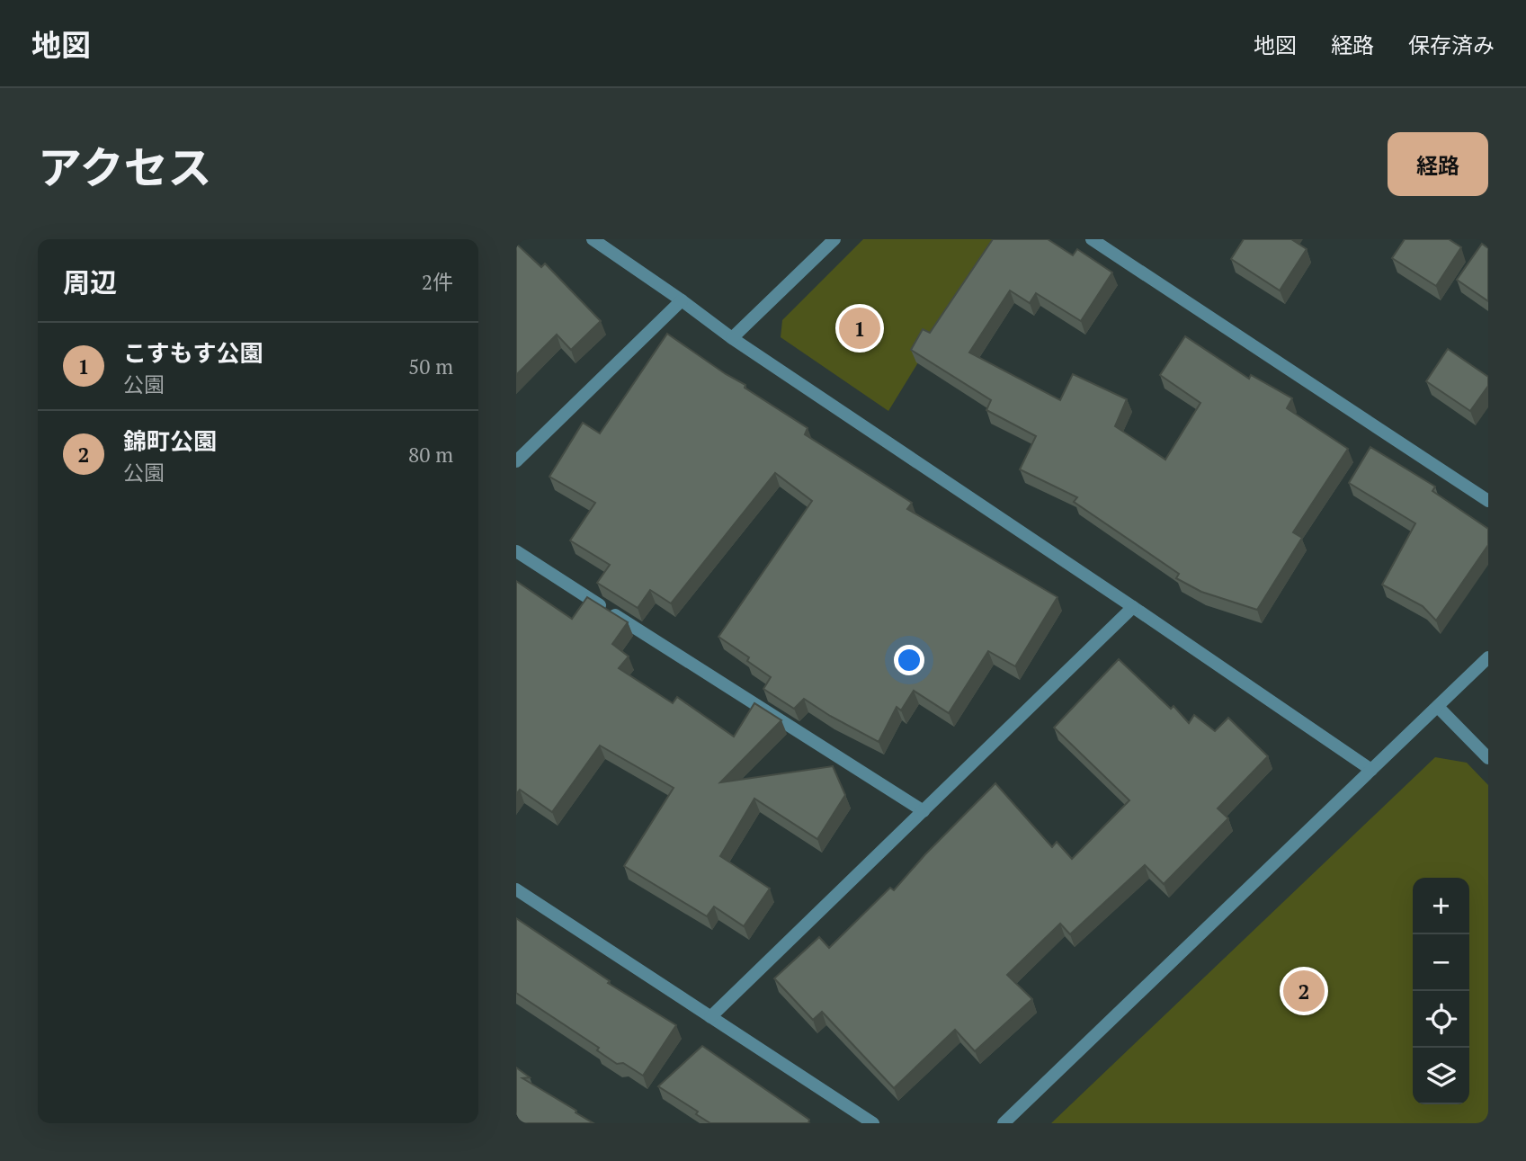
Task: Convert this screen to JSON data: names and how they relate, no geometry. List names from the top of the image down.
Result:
{
  "page": {
    "header": "地図",
    "nav": ["地図", "経路", "保存済み"],
    "title": "アクセス",
    "buttons": "経路",
    "heading": ["周辺", "2件"],
    "pins": ["1", "2"],
    "list": [
      {
        "mark": "1",
        "name": "こすもす公園",
        "note": "公園",
        "value": "50 m"
      },
      {
        "mark": "2",
        "name": "錦町公園",
        "note": "公園",
        "value": "80 m"
      }
    ],
    "map_buttons": ["+", "−"]
  }
}
